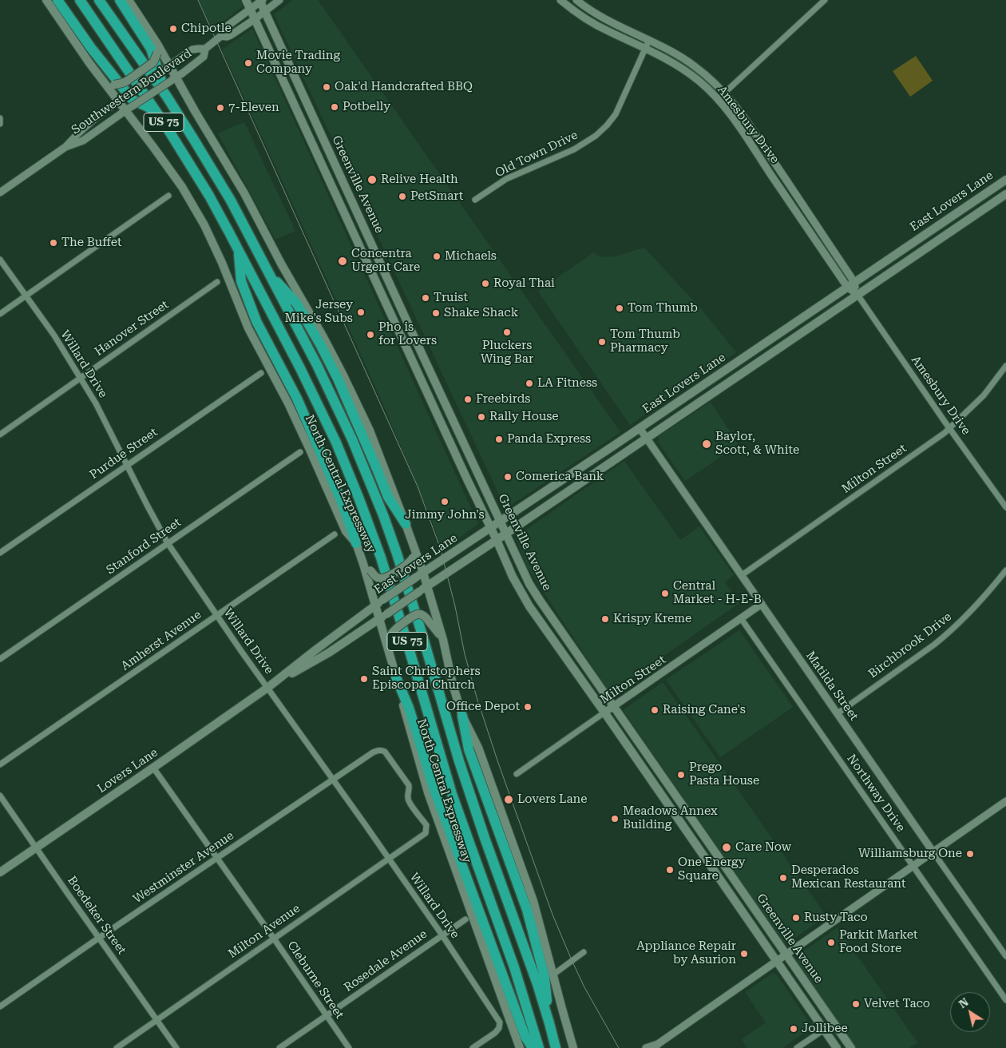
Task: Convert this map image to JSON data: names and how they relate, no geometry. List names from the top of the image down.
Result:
{
  "streets": {
    "highway": ["US 75", "North Central Expressway"],
    "main road": ["Greenville Avenue", "East Lovers Lane", "Lovers Lane"],
    "street": [
      "Southwestern Boulevard",
      "Amesbury Drive",
      "Old Town Drive",
      "Hanover Street",
      "Willard Drive",
      "Purdue Street",
      "Milton Street",
      "Stanford Street",
      "Amherst Avenue",
      "Birchbrook Drive",
      "Matilda Street",
      "Northway Drive",
      "Westminster Avenue",
      "Boedeker Street",
      "Milton Avenue",
      "Rosedale Avenue",
      "Cleburne Street"
    ]
  },
  "crossings": [
    ["Southwestern Boulevard", "Greenville Avenue"],
    ["Southwestern Boulevard", "North Central Expressway"],
    ["Amesbury Drive", "Old Town Drive"],
    ["Amesbury Drive", "East Lovers Lane"],
    ["Amesbury Drive", "Milton Street"],
    ["Greenville Avenue", "East Lovers Lane"],
    ["Greenville Avenue", "Milton Street"],
    ["East Lovers Lane", "North Central Expressway"],
    ["East Lovers Lane", "Matilda Street"],
    ["East Lovers Lane", "Lovers Lane"],
    ["Hanover Street", "Willard Drive"],
    ["Willard Drive", "Purdue Street"],
    ["Willard Drive", "Stanford Street"],
    ["Willard Drive", "Amherst Avenue"],
    ["Willard Drive", "Lovers Lane"],
    ["Willard Drive", "Westminster Avenue"],
    ["Willard Drive", "Milton Avenue"],
    ["Willard Drive", "Rosedale Avenue"],
    ["Milton Street", "Matilda Street"],
    ["Milton Street", "Northway Drive"],
    ["North Central Expressway", "Lovers Lane"],
    ["Birchbrook Drive", "Matilda Street"],
    ["Lovers Lane", "Boedeker Street"],
    ["Lovers Lane", "Cleburne Street"],
    ["Westminster Avenue", "Boedeker Street"],
    ["Westminster Avenue", "Milton Avenue"],
    ["Westminster Avenue", "Cleburne Street"],
    ["Boedeker Street", "Milton Avenue"],
    ["Milton Avenue", "Cleburne Street"],
    ["Rosedale Avenue", "Cleburne Street"]
  ],
  "places": [
    "Chipotle",
    "Movie Trading Company",
    "Oak'd Handcrafted BBQ",
    "Potbelly",
    "7-Eleven",
    "Relive Health",
    "PetSmart",
    "The Buffet",
    "Michaels",
    "Concentra Urgent Care",
    "Royal Thai",
    "Truist",
    "Tom Thumb",
    "Jersey Mike's Subs",
    "Shake Shack",
    "Pluckers Wing Bar",
    "Pho is for Lovers",
    "Tom Thumb Pharmacy",
    "LA Fitness",
    "Freebirds",
    "Rally House",
    "Panda Express",
    "Baylor, Scott, & White",
    "Comerica Bank",
    "Jimmy John's",
    "Central Market - H-E-B",
    "Krispy Kreme",
    "Saint Christophers Episcopal Church",
    "Office Depot",
    "Raising Cane's",
    "Prego Pasta House",
    "Lovers Lane",
    "Meadows Annex Building",
    "Care Now",
    "Williamsburg One",
    "One Energy Square",
    "Desperados Mexican Restaurant",
    "Rusty Taco",
    "Parkit Market Food Store",
    "Appliance Repair by Asurion",
    "Velvet Taco",
    "Jollibee"
  ],
  "north": "top left"
}
